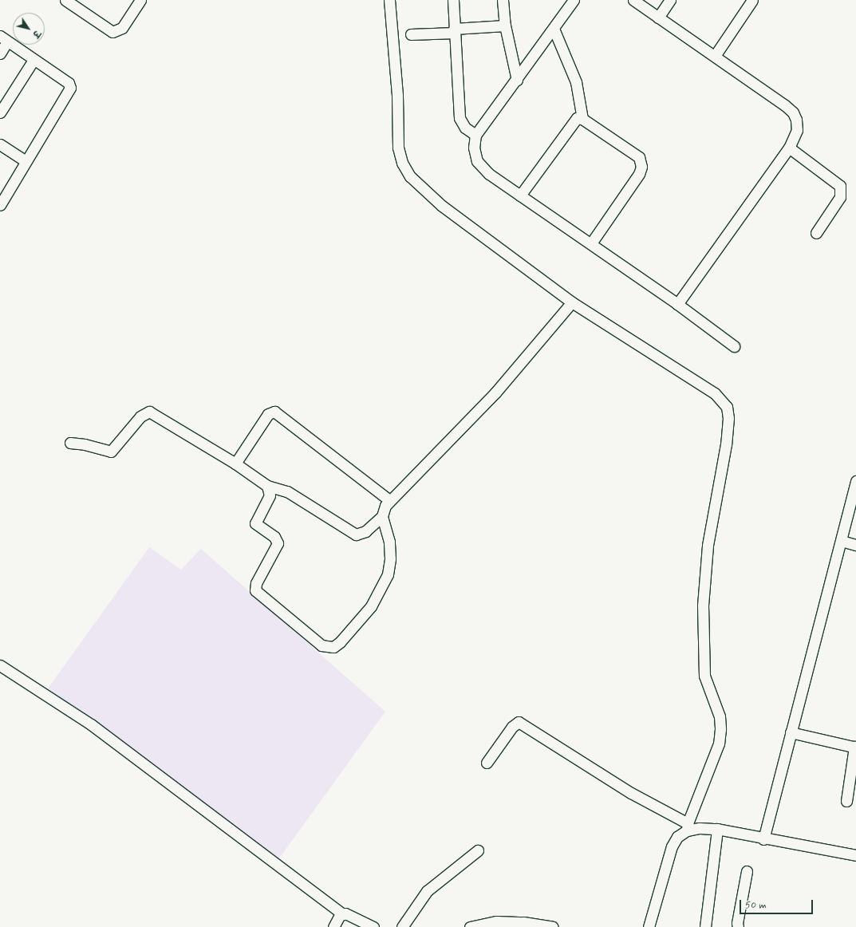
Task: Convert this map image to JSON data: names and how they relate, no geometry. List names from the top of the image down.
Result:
{
  "scale_bar": "50 m",
  "north": "bottom right"
}
